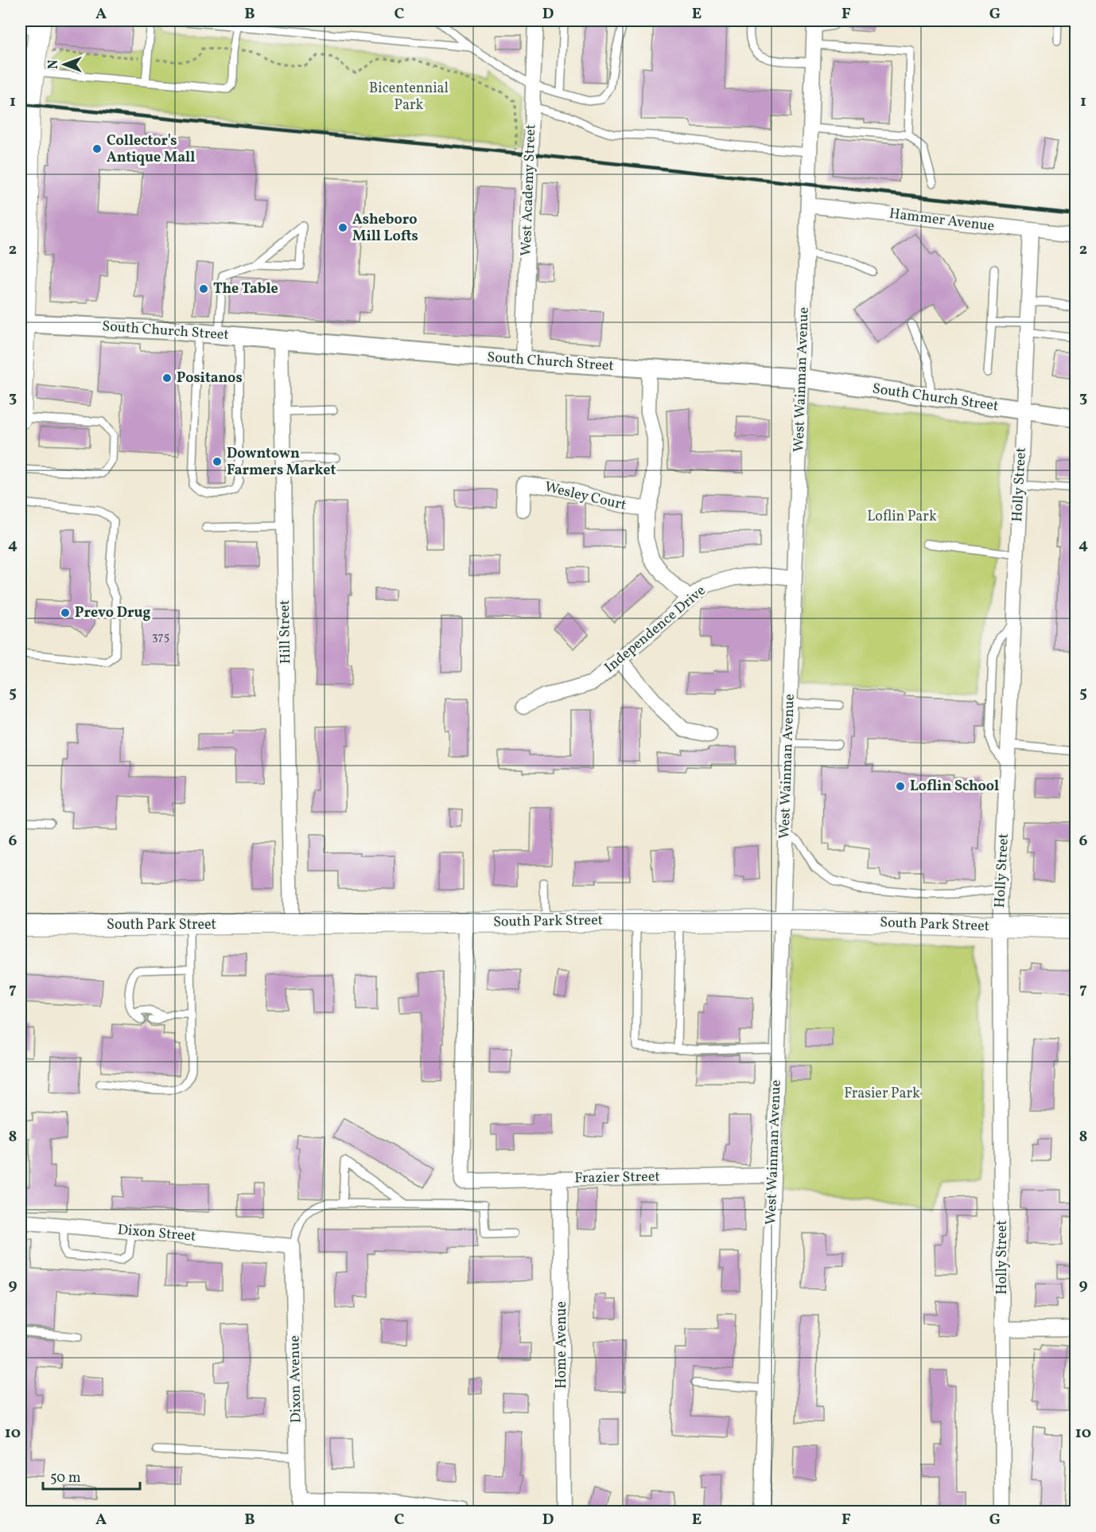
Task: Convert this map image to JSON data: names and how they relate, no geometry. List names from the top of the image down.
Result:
{
  "streets": {
    "main road": ["South Park Street"],
    "street": [
      "West Academy Street",
      "Hammer Avenue",
      "South Church Street",
      "West Wainman Avenue",
      "Holly Street",
      "Wesley Court",
      "Independence Drive",
      "Hill Street",
      "Frazier Street",
      "Dixon Street",
      "Home Avenue",
      "Dixon Avenue"
    ]
  },
  "crossings": [
    ["West Academy Street", "South Church Street"],
    ["Hammer Avenue", "West Wainman Avenue"],
    ["Hammer Avenue", "Holly Street"],
    ["South Church Street", "West Wainman Avenue"],
    ["South Church Street", "Holly Street"],
    ["South Church Street", "Hill Street"],
    ["West Wainman Avenue", "Independence Drive"],
    ["West Wainman Avenue", "South Park Street"],
    ["West Wainman Avenue", "Frazier Street"],
    ["Holly Street", "South Park Street"],
    ["Hill Street", "South Park Street"],
    ["South Park Street", "Frazier Street"],
    ["Frazier Street", "Home Avenue"],
    ["Dixon Street", "Dixon Avenue"]
  ],
  "parks": ["Bicentennial Park", "Loflin Park", "Frasier Park"],
  "places": [
    "Collector's Antique Mall",
    "Asheboro Mill Lofts",
    "The Table",
    "Positanos",
    "Downtown Farmers Market",
    "Prevo Drug",
    "Loflin School"
  ],
  "house_numbers": ["375"],
  "scale_bar": "50 m",
  "north": "left",
  "grid": {
    "columns": [
      "A",
      "B",
      "C",
      "D",
      "E",
      "F",
      "G"
    ],
    "rows": [
      "1",
      "2",
      "3",
      "4",
      "5",
      "6",
      "7",
      "8",
      "9",
      "10"
    ]
  }
}
